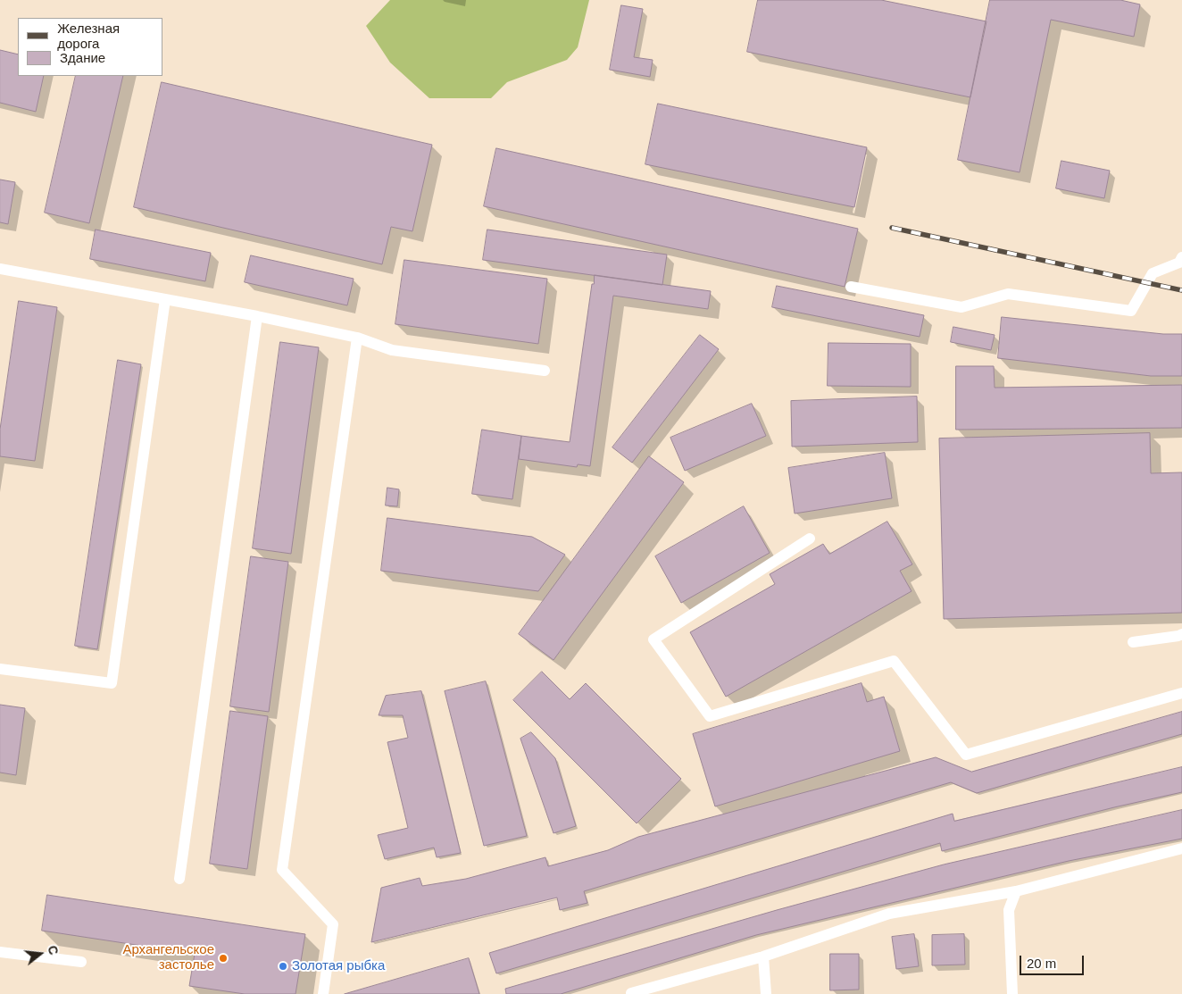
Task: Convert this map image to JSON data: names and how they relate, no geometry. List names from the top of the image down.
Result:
{
  "places": ["Архангельское застолье", "Золотая рыбка"],
  "legend": ["Железная дорога", "Здание"],
  "scale_bar": "20 m",
  "north": "right"
}
